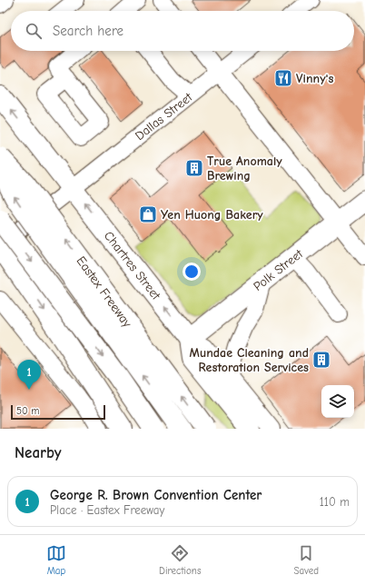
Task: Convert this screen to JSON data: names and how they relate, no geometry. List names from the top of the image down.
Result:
{
  "streets": {
    "main road": ["Chartres Street", "Polk Street", "Eastex Freeway"],
    "street": ["Dallas Street"]
  },
  "crossings": [
    ["Dallas Street", "Chartres Street"],
    ["Chartres Street", "Polk Street"]
  ],
  "places": {
    "restaurant": ["Vinny's"],
    "building": ["True Anomaly Brewing", "Mundae Cleaning and Restoration Services"],
    "shop": ["Yen Huong Bakery"]
  },
  "scale_bar": "50 m",
  "page": {
    "search": "Search here",
    "pins": "1",
    "scale": "50 m",
    "heading": "Nearby",
    "list": [
      {
        "mark": "1",
        "name": "George R. Brown Convention Center",
        "note": "Place · Eastex Freeway",
        "value": "110 m"
      }
    ],
    "nav": ["Map", "Directions", "Saved"]
  }
}
